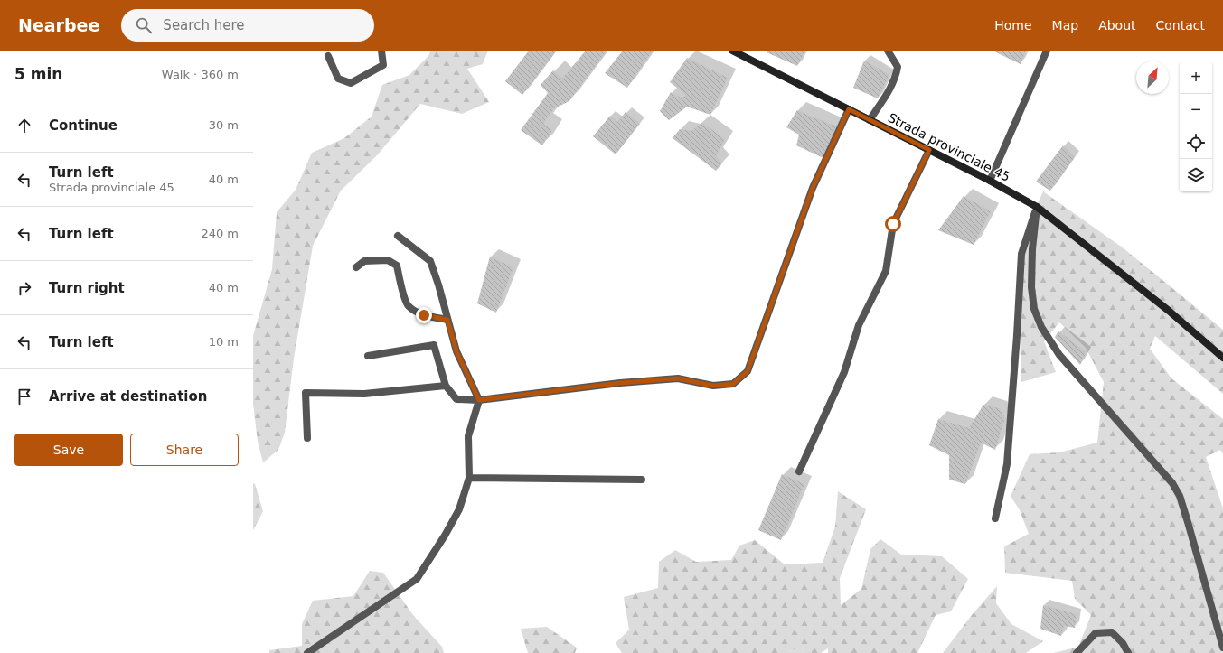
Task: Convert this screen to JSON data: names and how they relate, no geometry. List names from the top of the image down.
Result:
{
  "streets": {
    "main road": ["Strada provinciale 45"]
  },
  "north": "top right",
  "page": {
    "header": "Nearbee",
    "search": "Search here",
    "nav": [
      "Home",
      "Map",
      "About",
      "Contact"
    ],
    "heading": ["5 min", "Walk · 360 m"],
    "map_buttons": ["+", "−"],
    "list": [
      ["Continue", "30 m"],
      ["Turn left", "Strada provinciale 45", "40 m"],
      ["Turn left", "240 m"],
      ["Turn right", "40 m"],
      ["Turn left", "10 m"],
      "Arrive at destination"
    ],
    "buttons": ["Save", "Share"]
  }
}
